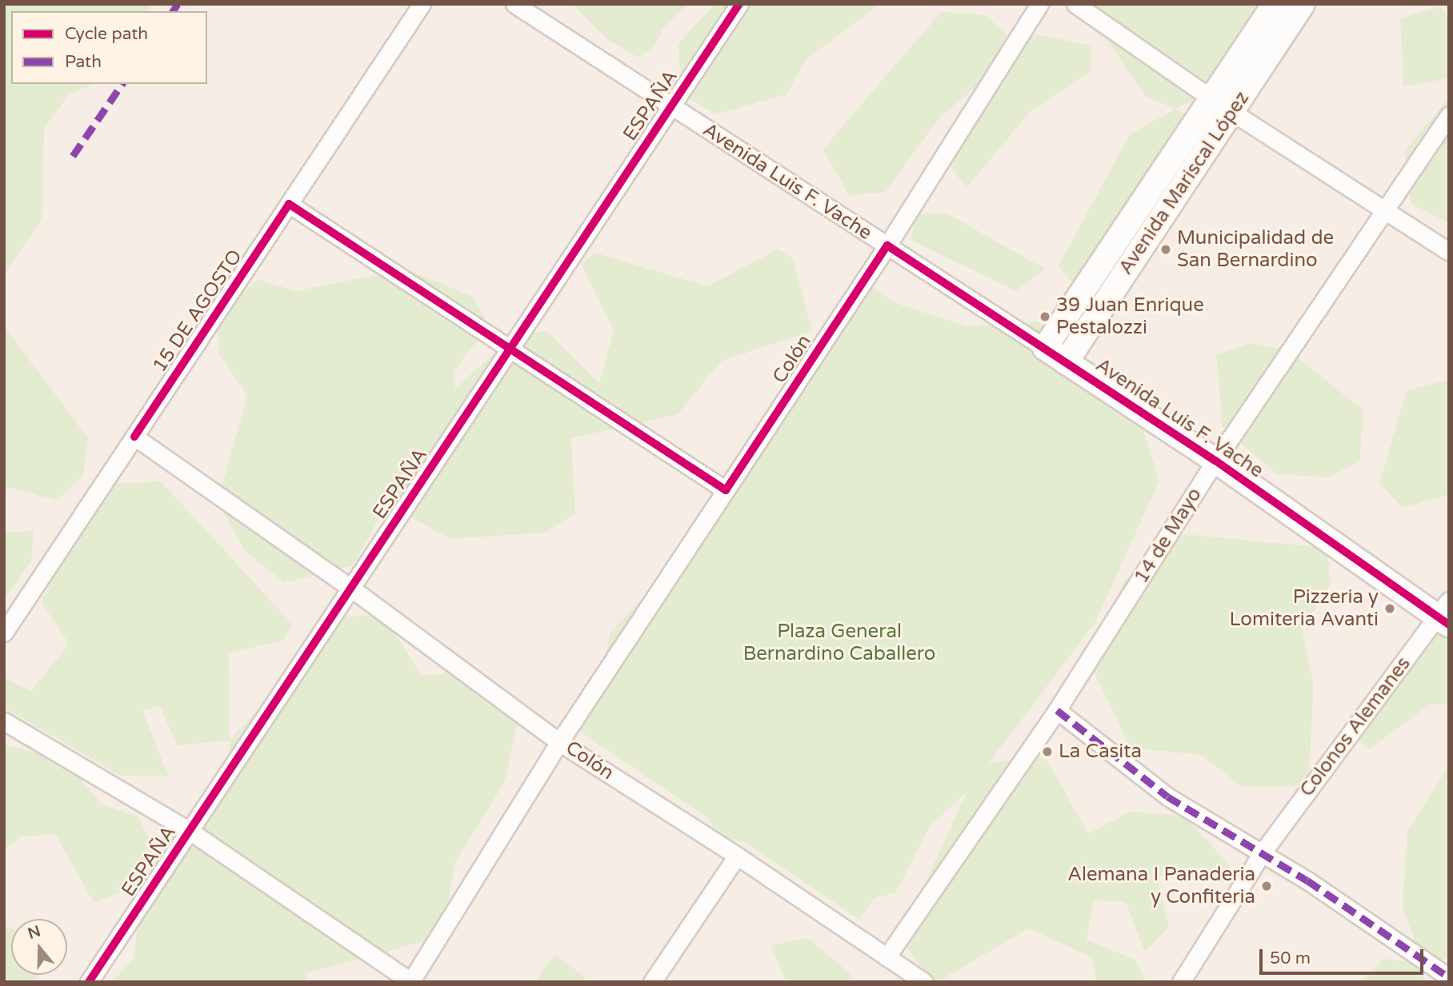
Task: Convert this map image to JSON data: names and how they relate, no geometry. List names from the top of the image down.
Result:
{
  "streets": {
    "street": [
      "ESPAÑA",
      "Avenida Luis F. Vache",
      "Avenida Mariscal López",
      "15 DE AGOSTO",
      "Colón",
      "14 de Mayo",
      "Colonos Alemanes"
    ]
  },
  "crossings": [
    ["ESPAÑA", "Avenida Luis F. Vache"],
    ["Avenida Luis F. Vache", "Avenida Mariscal López"],
    ["Avenida Luis F. Vache", "Colón"],
    ["Avenida Luis F. Vache", "14 de Mayo"],
    ["Avenida Luis F. Vache", "Colonos Alemanes"],
    ["Colón", "14 de Mayo"]
  ],
  "parks": ["Plaza General Bernardino Caballero"],
  "places": [
    "Municipalidad de San Bernardino",
    "39 Juan Enrique Pestalozzi",
    "Pizzeria y Lomiteria Avanti",
    "La Casita",
    "Alemana I Panaderia y Confiteria"
  ],
  "legend": ["Cycle path", "Path"],
  "scale_bar": "50 m",
  "north": "top"
}
